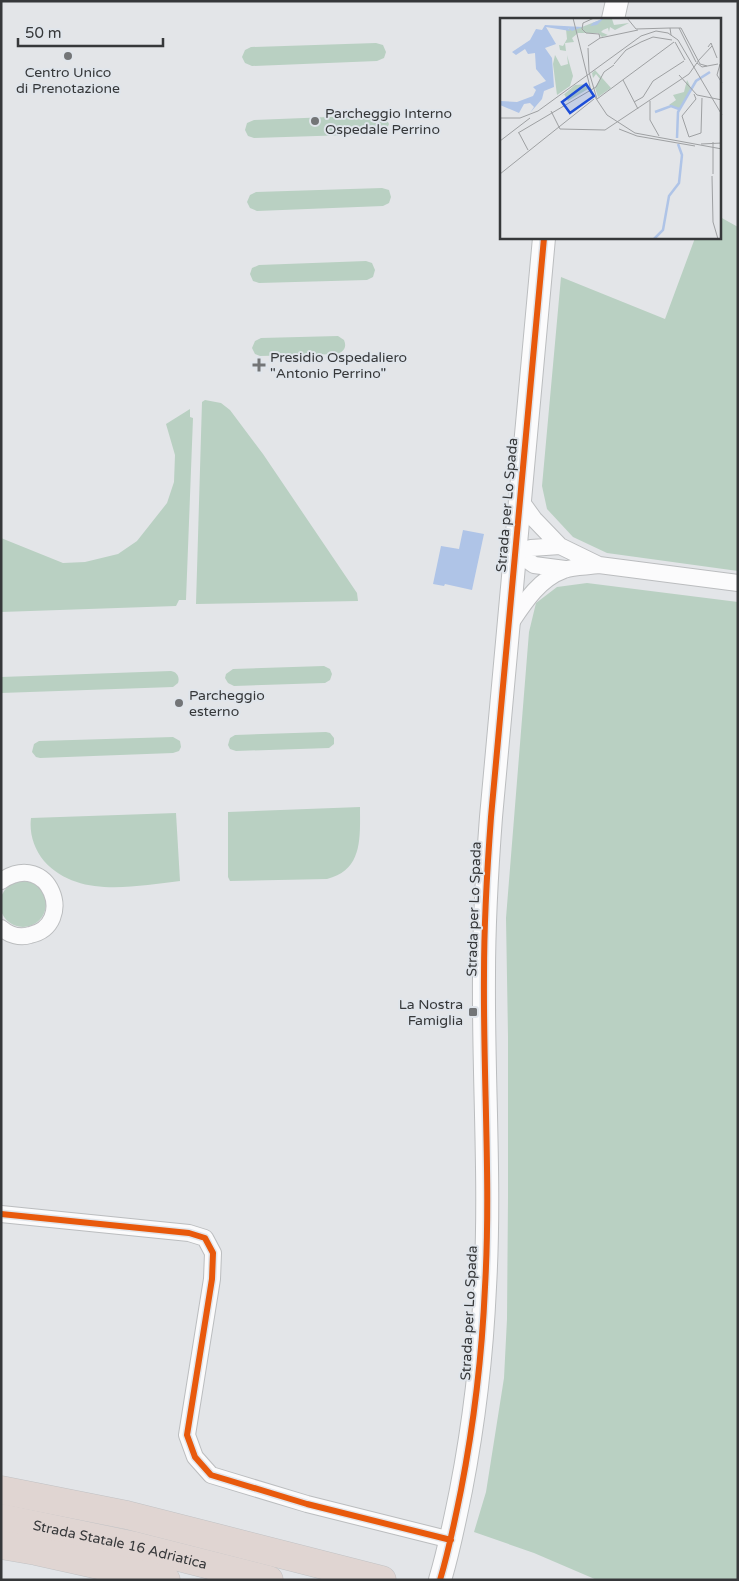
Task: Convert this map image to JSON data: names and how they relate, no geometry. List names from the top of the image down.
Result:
{
  "streets": {
    "highway": ["Strada Statale 16 Adriatica"],
    "street": ["Strada per Lo Spada"]
  },
  "places": {
    "other": ["Centro Unico di Prenotazione", "Parcheggio Interno Ospedale Perrino", "Parcheggio esterno"],
    "health": ["Presidio Ospedaliero \"Antonio Perrino\""],
    "transit": ["La Nostra Famiglia"]
  },
  "scale_bar": "50 m"
}
